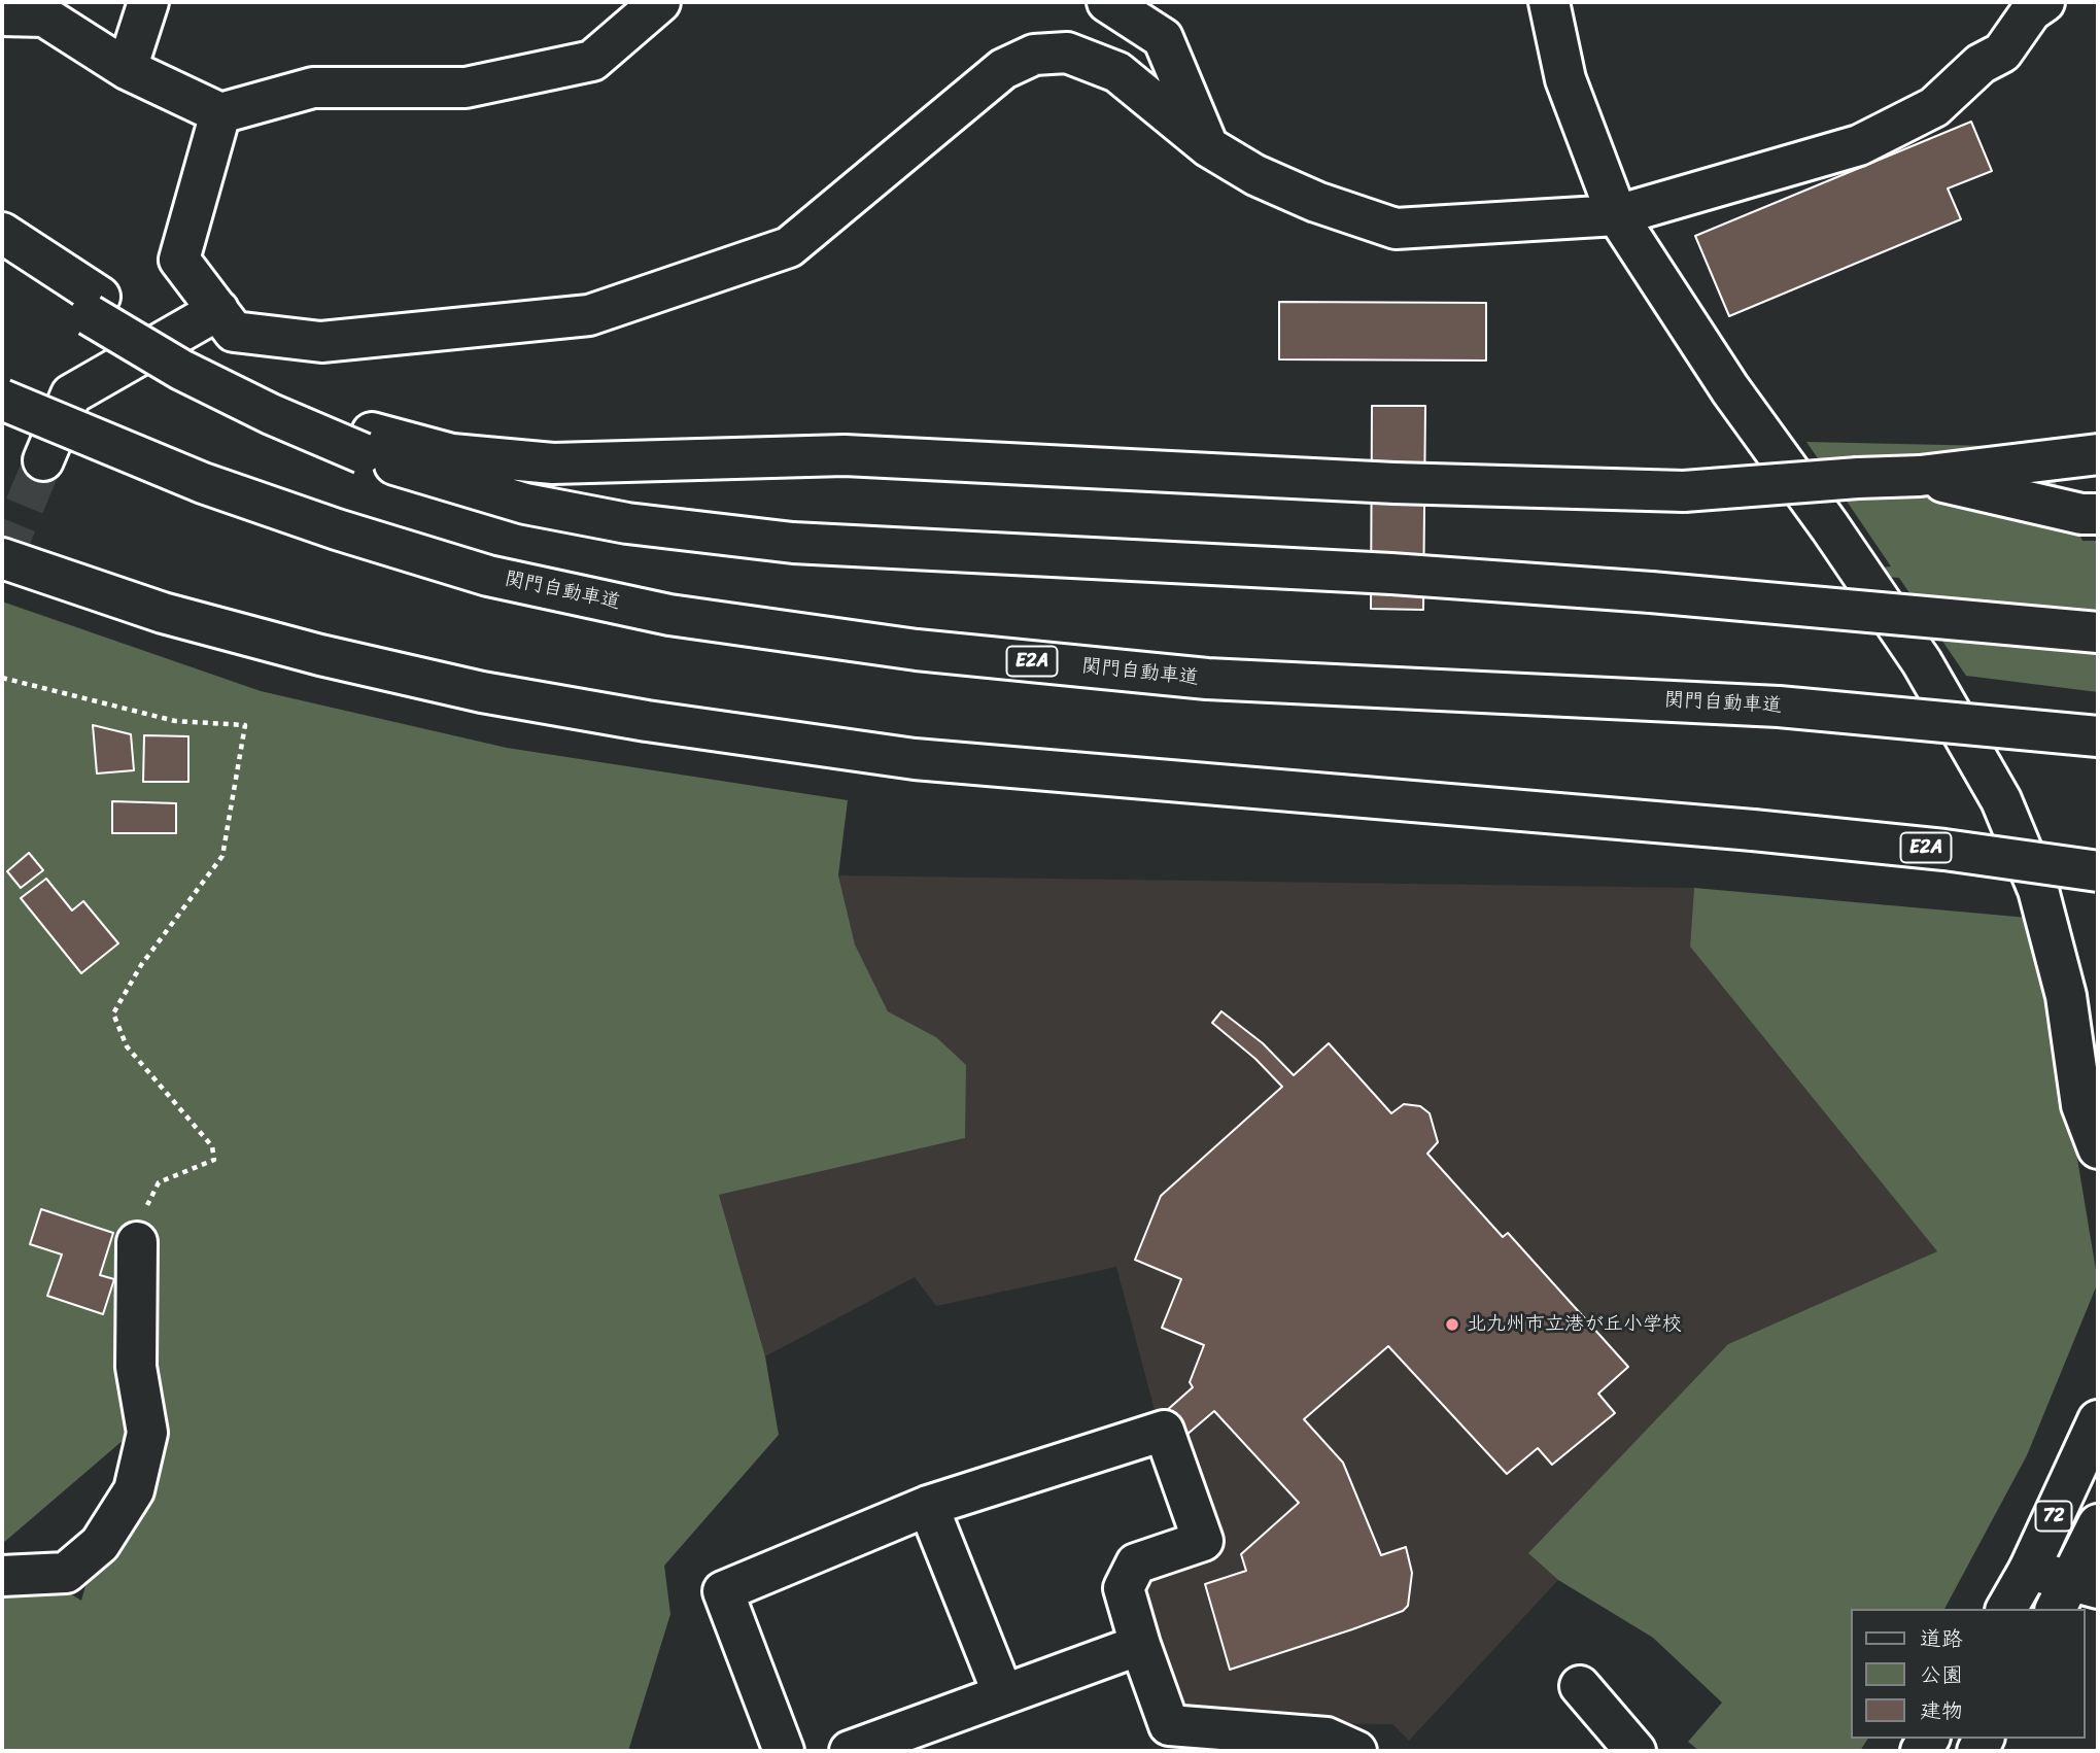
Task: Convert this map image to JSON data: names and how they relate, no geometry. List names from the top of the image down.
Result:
{
  "streets": {
    "main road": ["関門自動車道", "E2A", "72"]
  },
  "places": ["北九州市立港が丘小学校"],
  "legend": ["道路", "公園", "建物"]
}
